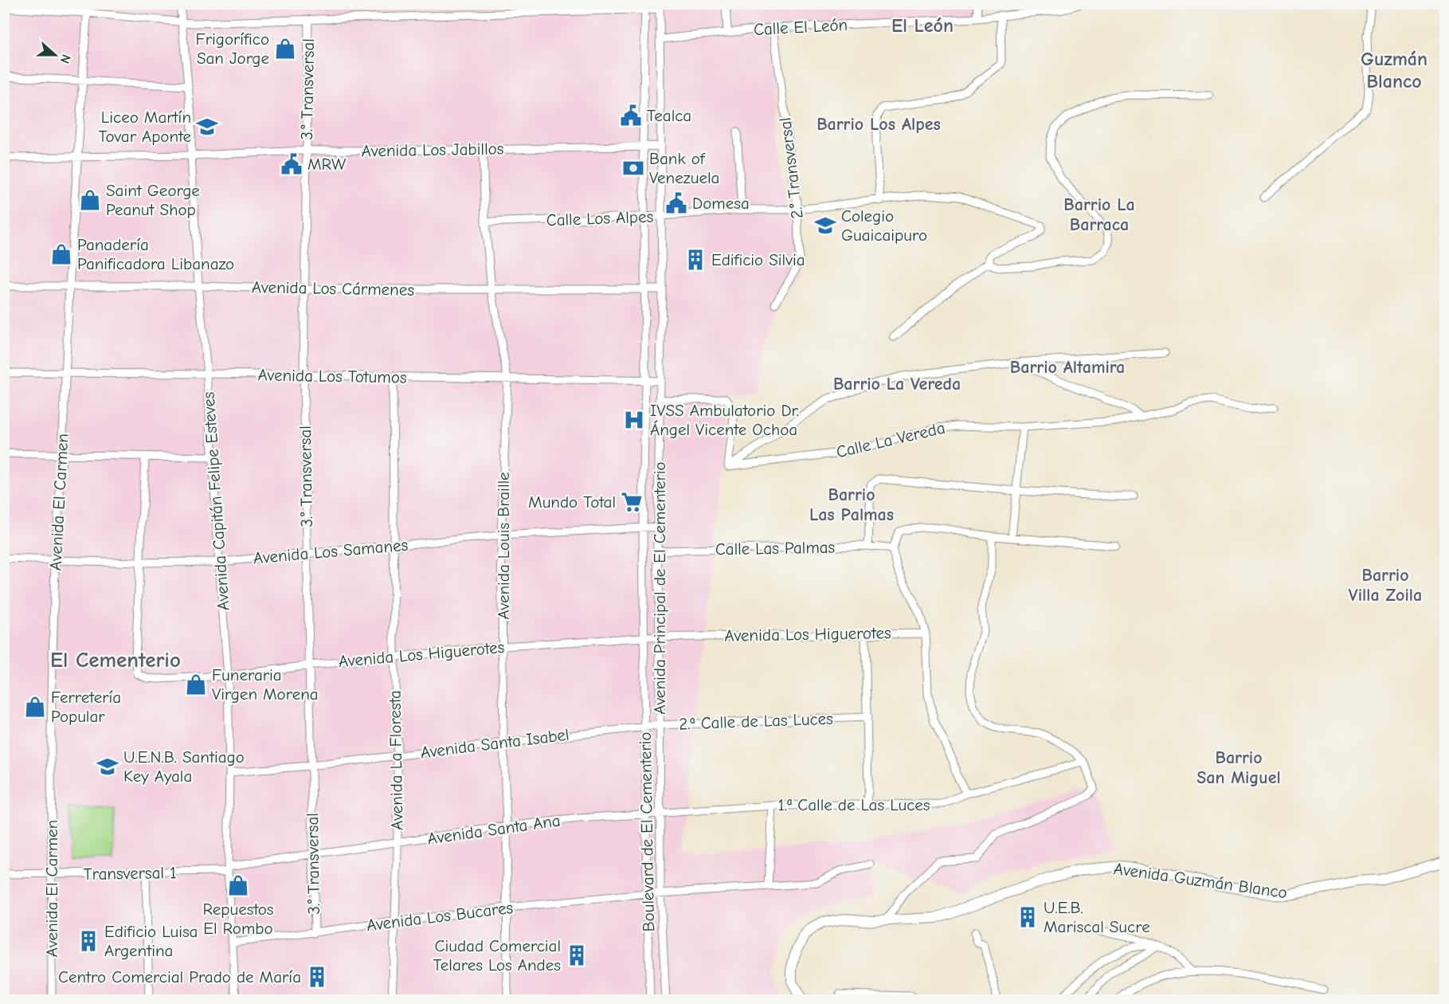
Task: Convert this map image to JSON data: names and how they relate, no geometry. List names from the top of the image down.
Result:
{
  "streets": {
    "street": [
      "Calle El León",
      "3.° Transversal",
      "Avenida Los Jabillos",
      "2.° Transversal",
      "Calle Los Alpes",
      "Avenida Los Cármenes",
      "Avenida Los Totumos",
      "Calle La Vereda",
      "Avenida Capitán Felipe Esteves",
      "Avenida El Carmen",
      "Avenida Louis Braille",
      "Calle Las Palmas",
      "Avenida Los Samanes",
      "Avenida Principal de El Cementerio",
      "Avenida Los Higuerotes",
      "2.ª Calle de Las Luces",
      "Avenida Santa Isabel",
      "Avenida La Floresta",
      "1.ª Calle de Las Luces",
      "Avenida Santa Ana",
      "Boulevard de El Cementerio",
      "Transversal 1",
      "Avenida Guzmán Blanco",
      "Avenida Los Bucares"
    ]
  },
  "crossings": [
    ["Calle El León", "2.° Transversal"],
    ["Calle El León", "Avenida Principal de El Cementerio"],
    ["3.° Transversal", "Avenida Los Jabillos"],
    ["3.° Transversal", "Avenida Los Cármenes"],
    ["3.° Transversal", "Avenida Los Totumos"],
    ["3.° Transversal", "Avenida Los Samanes"],
    ["3.° Transversal", "Avenida Los Higuerotes"],
    ["3.° Transversal", "Avenida Santa Isabel"],
    ["3.° Transversal", "Avenida Santa Ana"],
    ["3.° Transversal", "Avenida Los Bucares"],
    ["Avenida Los Jabillos", "Avenida Capitán Felipe Esteves"],
    ["Avenida Los Jabillos", "Avenida El Carmen"],
    ["Avenida Los Jabillos", "Avenida Louis Braille"],
    ["Avenida Los Jabillos", "Avenida Principal de El Cementerio"],
    ["Avenida Los Jabillos", "Boulevard de El Cementerio"],
    ["2.° Transversal", "Calle Los Alpes"],
    ["Calle Los Alpes", "Avenida Louis Braille"],
    ["Calle Los Alpes", "Avenida Principal de El Cementerio"],
    ["Calle Los Alpes", "Boulevard de El Cementerio"],
    ["Avenida Los Cármenes", "Avenida Capitán Felipe Esteves"],
    ["Avenida Los Cármenes", "Avenida El Carmen"],
    ["Avenida Los Cármenes", "Avenida Louis Braille"],
    ["Avenida Los Cármenes", "Avenida Principal de El Cementerio"],
    ["Avenida Los Cármenes", "Boulevard de El Cementerio"],
    ["Avenida Los Totumos", "Avenida Capitán Felipe Esteves"],
    ["Avenida Los Totumos", "Avenida El Carmen"],
    ["Avenida Los Totumos", "Avenida Louis Braille"],
    ["Avenida Los Totumos", "Avenida Principal de El Cementerio"],
    ["Avenida Los Totumos", "Avenida La Floresta"],
    ["Avenida Los Totumos", "Boulevard de El Cementerio"],
    ["Avenida Capitán Felipe Esteves", "Avenida Los Samanes"],
    ["Avenida Capitán Felipe Esteves", "Avenida Los Higuerotes"],
    ["Avenida Capitán Felipe Esteves", "Avenida Santa Isabel"],
    ["Avenida Capitán Felipe Esteves", "Avenida Santa Ana"],
    ["Avenida Capitán Felipe Esteves", "Transversal 1"],
    ["Avenida Capitán Felipe Esteves", "Avenida Los Bucares"],
    ["Avenida El Carmen", "Avenida Los Samanes"],
    ["Avenida El Carmen", "Transversal 1"],
    ["Avenida Louis Braille", "Avenida Los Samanes"],
    ["Avenida Louis Braille", "Avenida Los Higuerotes"],
    ["Avenida Louis Braille", "Avenida Santa Isabel"],
    ["Avenida Louis Braille", "Avenida Santa Ana"],
    ["Avenida Louis Braille", "Avenida Los Bucares"],
    ["Calle Las Palmas", "Avenida Principal de El Cementerio"],
    ["Avenida Los Samanes", "Avenida Principal de El Cementerio"],
    ["Avenida Los Samanes", "Avenida Los Higuerotes"],
    ["Avenida Los Samanes", "Avenida La Floresta"],
    ["Avenida Los Samanes", "Boulevard de El Cementerio"],
    ["Avenida Principal de El Cementerio", "Avenida Los Higuerotes"],
    ["Avenida Principal de El Cementerio", "2.ª Calle de Las Luces"],
    ["Avenida Principal de El Cementerio", "1.ª Calle de Las Luces"],
    ["Avenida Principal de El Cementerio", "Avenida Los Bucares"],
    ["Avenida Los Higuerotes", "Avenida La Floresta"],
    ["Avenida Los Higuerotes", "Boulevard de El Cementerio"],
    ["2.ª Calle de Las Luces", "Avenida Santa Isabel"],
    ["2.ª Calle de Las Luces", "Boulevard de El Cementerio"],
    ["Avenida Santa Isabel", "Avenida La Floresta"],
    ["Avenida Santa Isabel", "Boulevard de El Cementerio"],
    ["Avenida La Floresta", "Avenida Santa Ana"],
    ["Avenida La Floresta", "Avenida Los Bucares"],
    ["1.ª Calle de Las Luces", "Avenida Santa Ana"],
    ["1.ª Calle de Las Luces", "Boulevard de El Cementerio"],
    ["Avenida Santa Ana", "Boulevard de El Cementerio"],
    ["Avenida Santa Ana", "Transversal 1"],
    ["Boulevard de El Cementerio", "Avenida Los Bucares"]
  ],
  "districts": [
    "El León",
    "Guzmán Blanco",
    "Barrio Los Alpes",
    "Barrio La Barraca",
    "Barrio Altamira",
    "Barrio La Vereda",
    "Barrio Las Palmas",
    "Barrio Villa Zoila",
    "El Cementerio",
    "Barrio San Miguel"
  ],
  "places": {
    "shop": [
      "Frigorífico San Jorge",
      "Saint George Peanut Shop",
      "Panadería Panificadora Libanazo",
      "Funeraria Virgen Morena",
      "Ferretería Popular",
      "Repuestos El Rombo"
    ],
    "public building": ["Tealca", "MRW", "Domesa"],
    "school or university": ["Liceo Martín Tovar Aponte", "Colegio Guaicaipuro", "U.E.N.B. Santiago Key Ayala"],
    "bank": ["Bank of Venezuela"],
    "building": [
      "Edificio Silvia",
      "U.E.B. Mariscal Sucre",
      "Edificio Luisa Argentina",
      "Ciudad Comercial Telares Los Andes",
      "Centro Comercial Prado de María"
    ],
    "hospital": ["IVSS Ambulatorio Dr. Ángel Vicente Ochoa"],
    "supermarket": ["Mundo Total"]
  },
  "north": "right"
}
